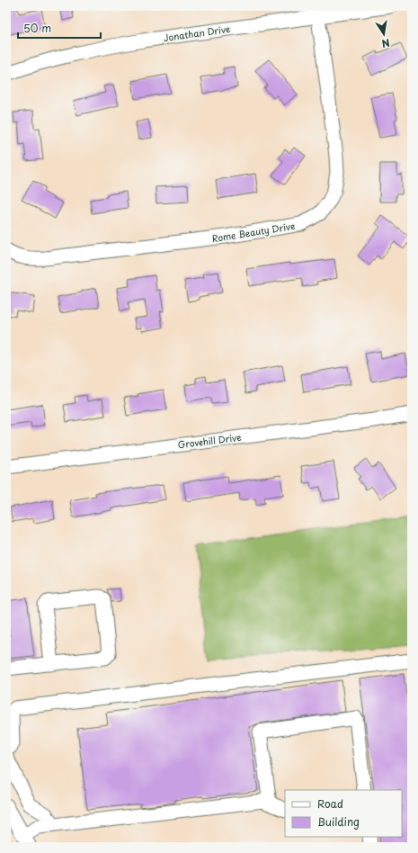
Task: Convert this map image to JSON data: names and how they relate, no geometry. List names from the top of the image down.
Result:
{
  "streets": {
    "street": ["Jonathan Drive", "Rome Beauty Drive", "Grovehill Drive"]
  },
  "crossings": [
    ["Jonathan Drive", "Rome Beauty Drive"]
  ],
  "legend": ["Road", "Building"],
  "scale_bar": "50 m",
  "north": "bottom"
}
